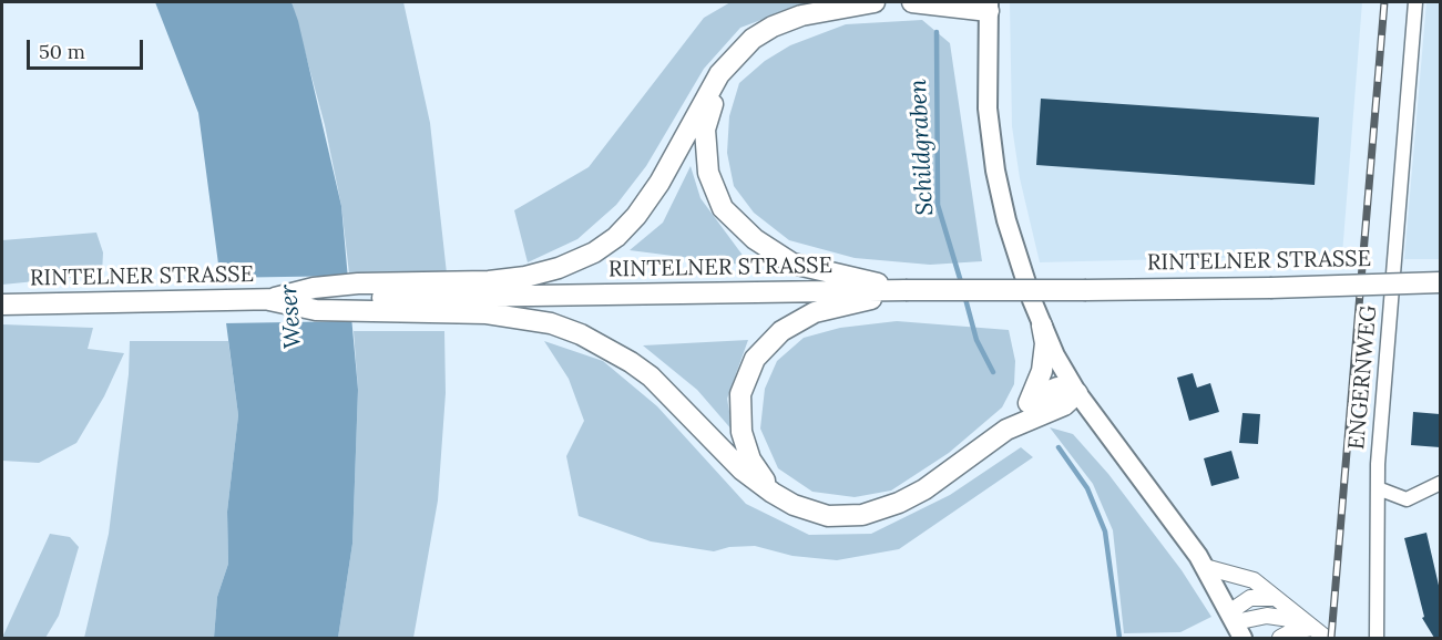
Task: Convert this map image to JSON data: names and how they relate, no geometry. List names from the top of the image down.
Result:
{
  "streets": {
    "main road": ["RINTELNER STRASSE"],
    "street": ["ENGERNWEG"]
  },
  "water": ["Schildgraben", "Weser"],
  "scale_bar": "50 m"
}
